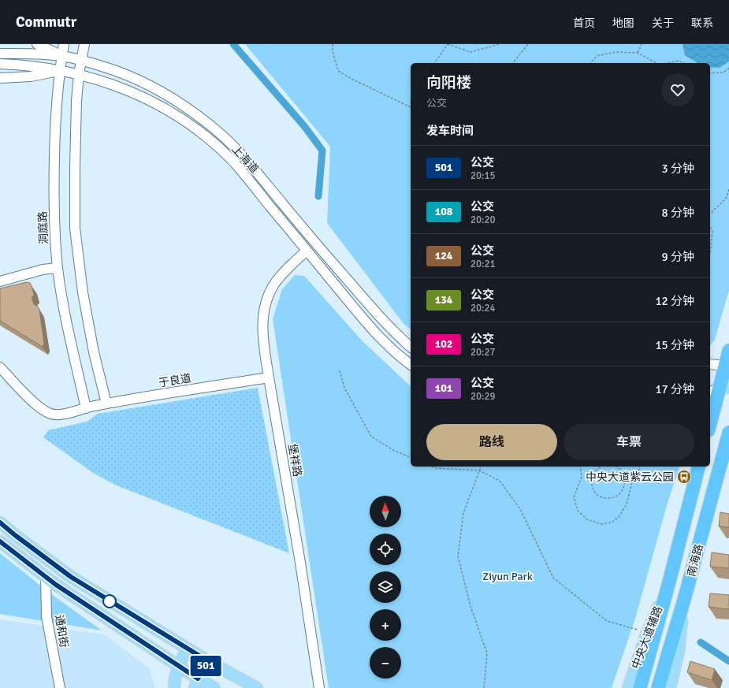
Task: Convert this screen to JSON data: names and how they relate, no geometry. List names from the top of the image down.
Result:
{
  "streets": {
    "highway": ["南海路"],
    "main road": ["中央大道辅路"],
    "street": [
      "上海道",
      "洞庭路",
      "于良道",
      "堡祥路",
      "通和街"
    ]
  },
  "crossings": [
    ["上海道", "洞庭路"],
    ["上海道", "堡祥路"],
    ["洞庭路", "于良道"],
    ["于良道", "堡祥路"],
    ["南海路", "中央大道辅路"]
  ],
  "parks": ["Ziyun Park"],
  "places": {
    "bus stop": ["中央大道紫云公园"]
  },
  "lines": ["bus line 501"],
  "north": "top",
  "page": {
    "header": "Commutr",
    "nav": [
      "首页",
      "地图",
      "关于",
      "联系"
    ],
    "on_map": "501",
    "heading": [
      ["向阳楼", "公交"],
      "发车时间"
    ],
    "list": [
      {
        "mark": "501",
        "name": "公交",
        "note": "20:15",
        "value": "3 分钟"
      },
      {
        "mark": "108",
        "name": "公交",
        "note": "20:20",
        "value": "8 分钟"
      },
      {
        "mark": "124",
        "name": "公交",
        "note": "20:21",
        "value": "9 分钟"
      },
      {
        "mark": "134",
        "name": "公交",
        "note": "20:24",
        "value": "12 分钟"
      },
      {
        "mark": "102",
        "name": "公交",
        "note": "20:27",
        "value": "15 分钟"
      },
      {
        "mark": "101",
        "name": "公交",
        "note": "20:29",
        "value": "17 分钟"
      }
    ],
    "buttons": ["路线", "车票"],
    "map_buttons": ["+", "−"]
  }
}
